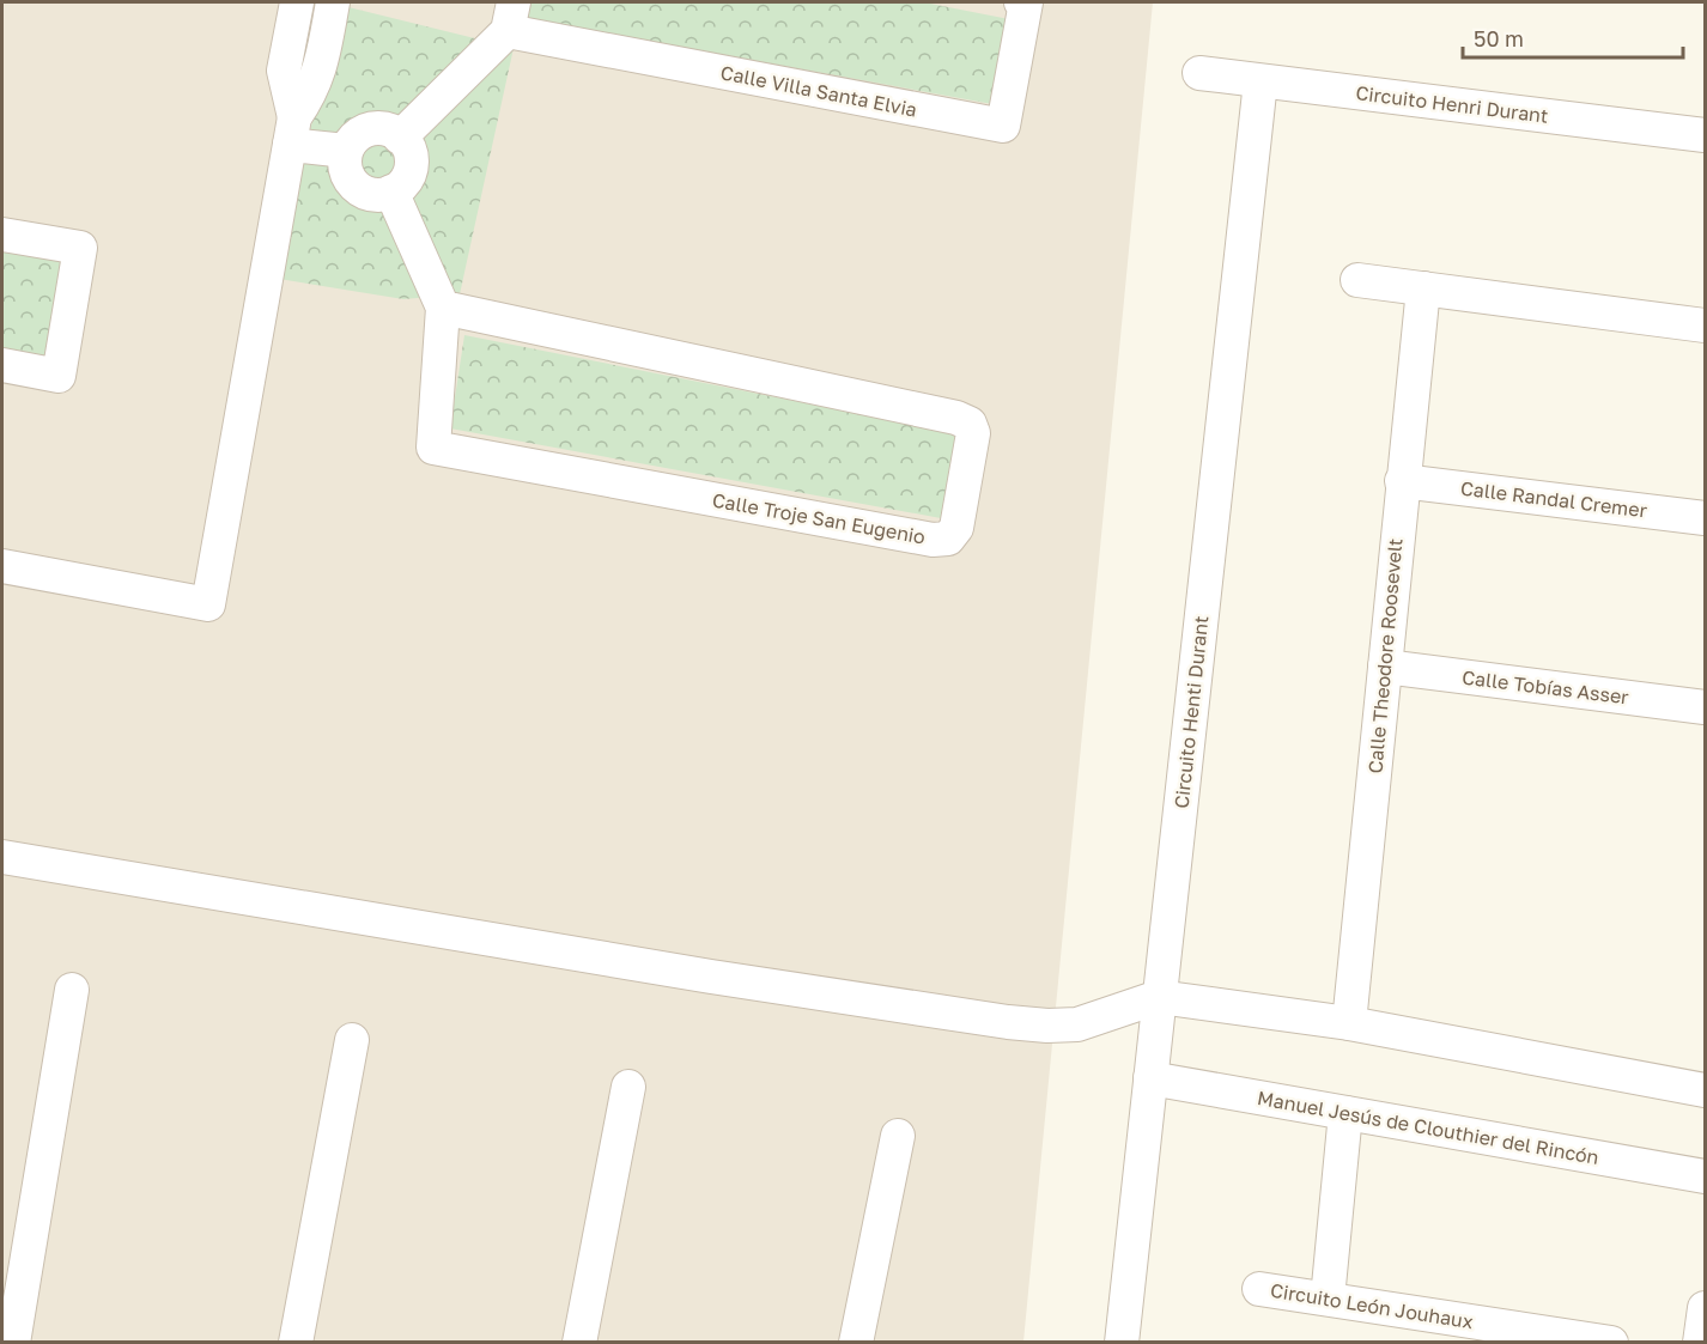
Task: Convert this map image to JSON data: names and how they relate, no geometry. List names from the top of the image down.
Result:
{
  "streets": {
    "street": [
      "Calle Villa Santa Elvia",
      "Circuito Henri Durant",
      "Calle Randal Cremer",
      "Calle Troje San Eugenio",
      "Calle Theodore Roosevelt",
      "Calle Tobías Asser",
      "Circuito Henti Durant",
      "Manuel Jesús de Clouthier del Rincón",
      "Circuito León Jouhaux"
    ]
  },
  "crossings": [
    ["Calle Villa Santa Elvia", "Calle Troje San Eugenio"],
    ["Circuito Henri Durant", "Circuito Henti Durant"],
    ["Calle Randal Cremer", "Calle Theodore Roosevelt"],
    ["Calle Theodore Roosevelt", "Calle Tobías Asser"],
    ["Circuito Henti Durant", "Manuel Jesús de Clouthier del Rincón"]
  ],
  "scale_bar": "50 m"
}
